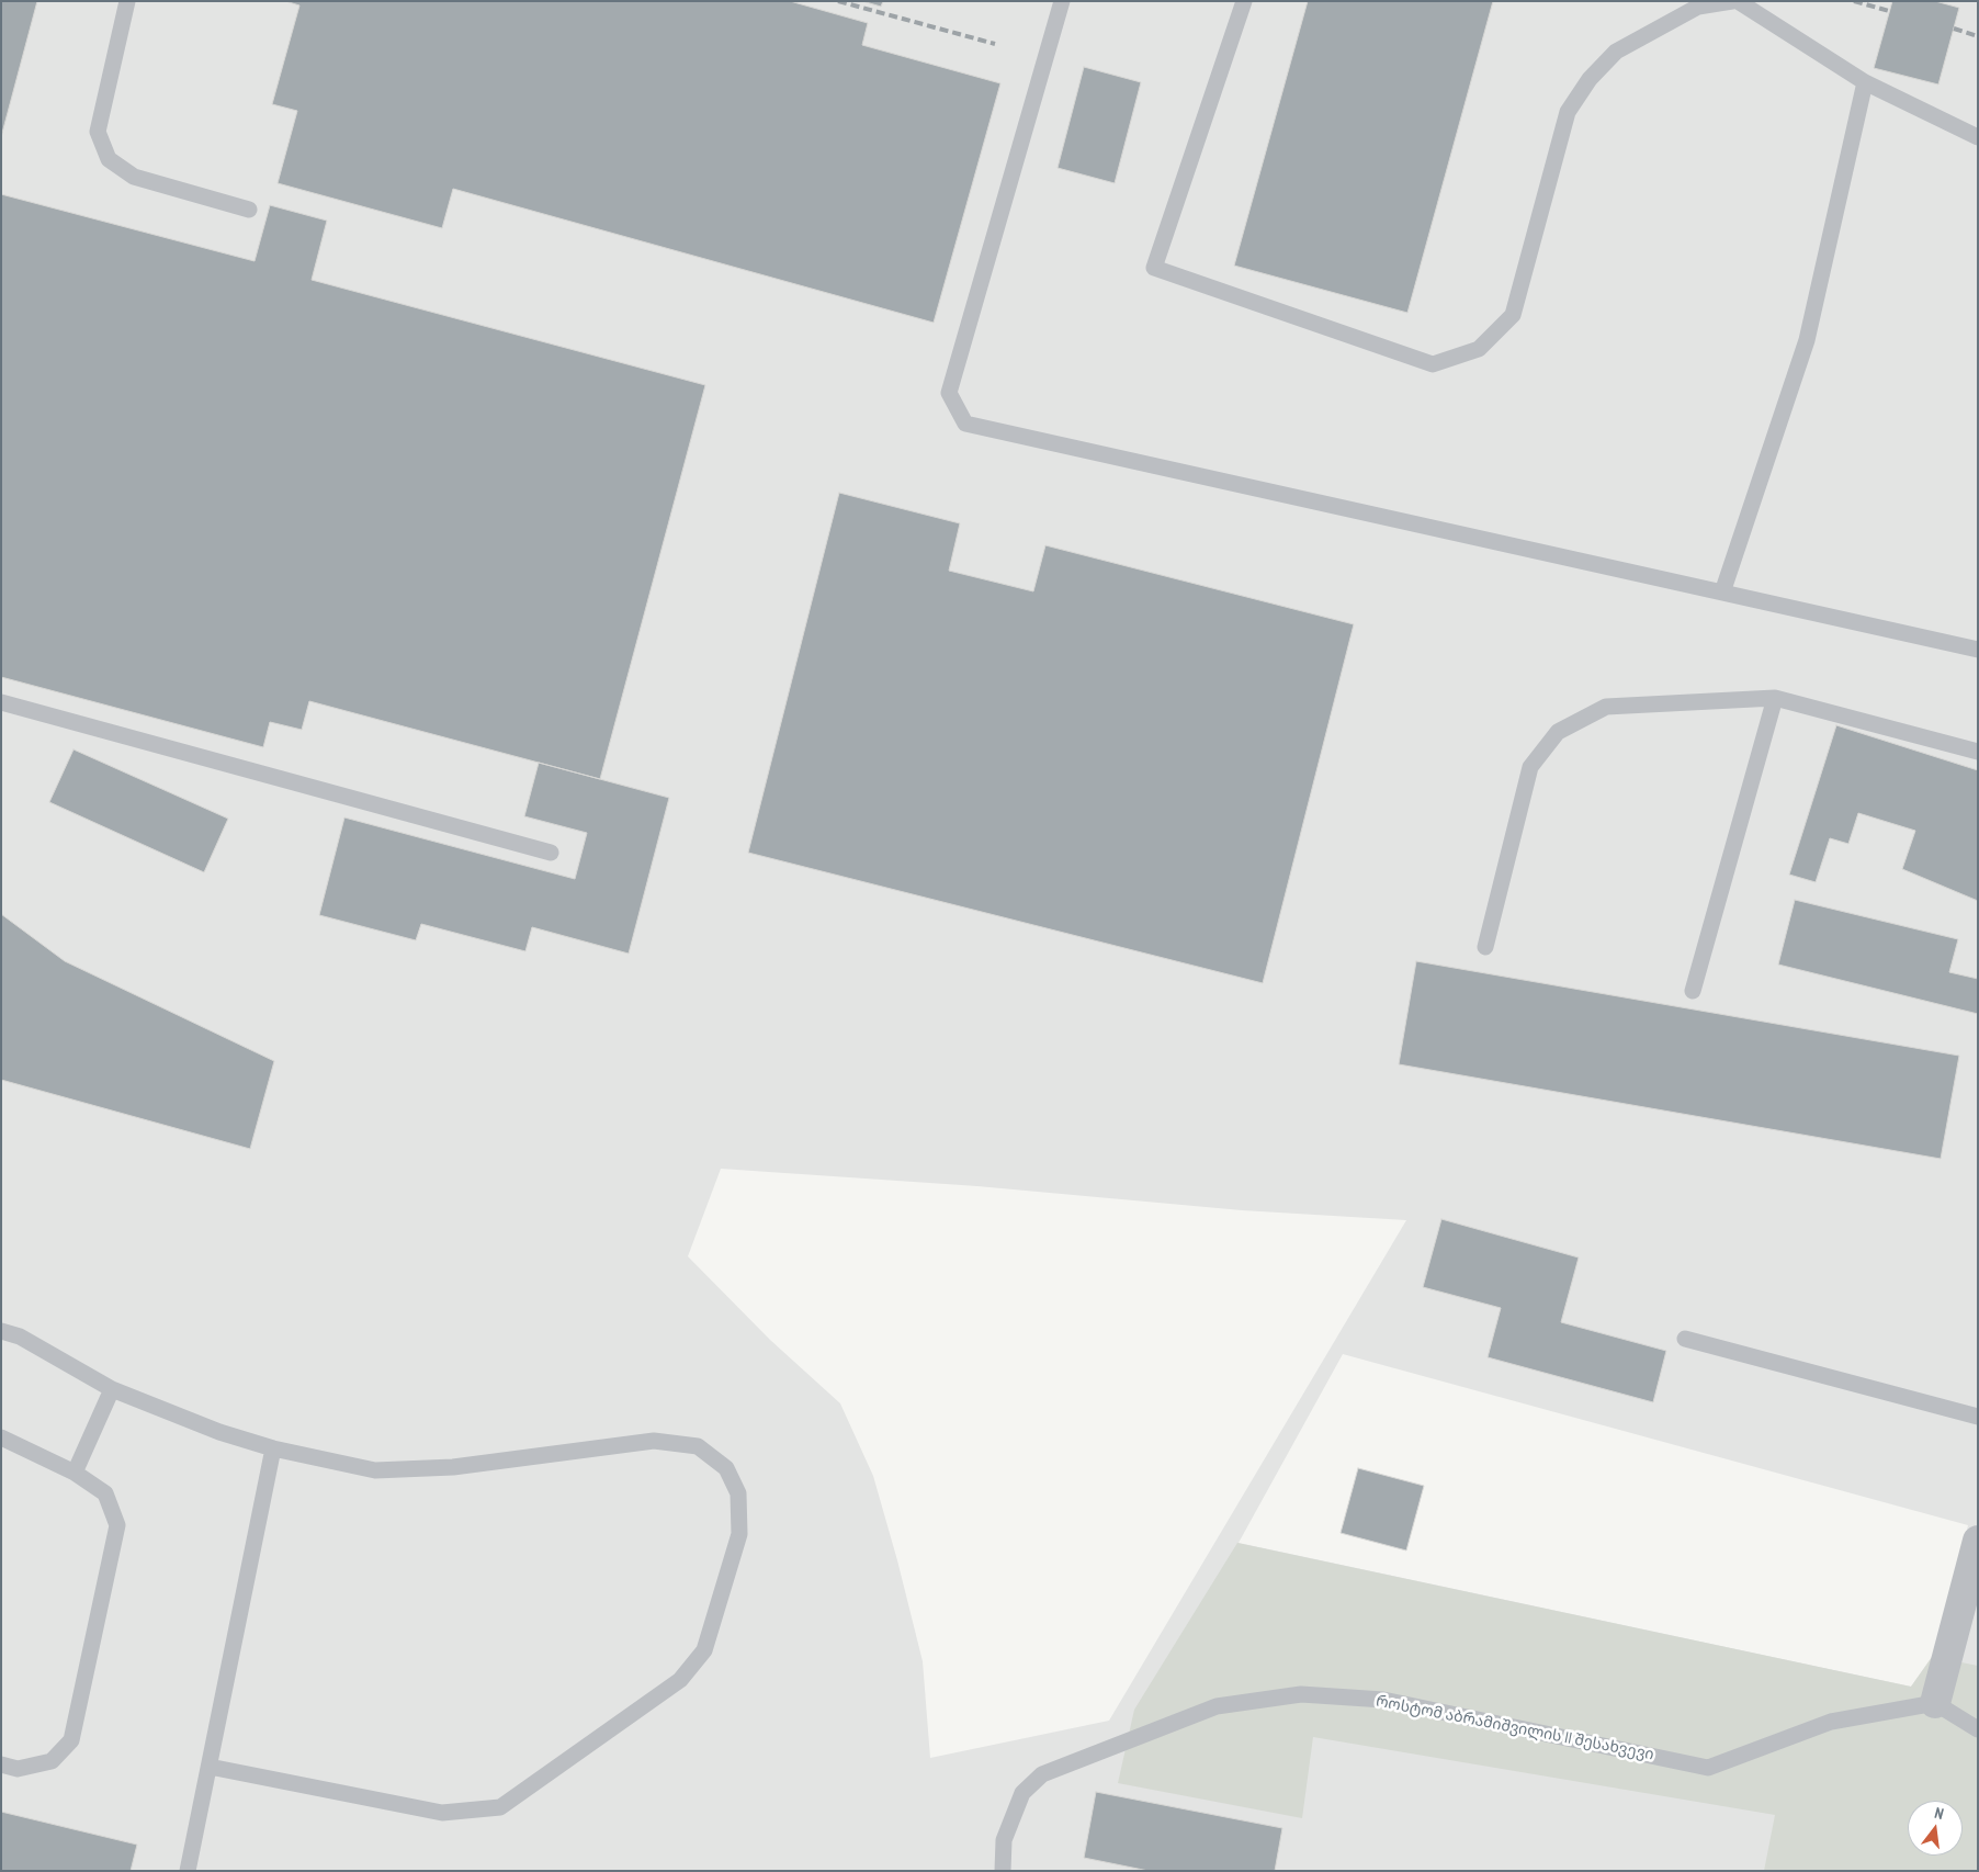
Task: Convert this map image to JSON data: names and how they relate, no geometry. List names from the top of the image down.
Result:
{
  "streets": {
    "lane": ["როსტომ აბრამიშვილის II შესახვევი"]
  },
  "north": "top"
}
